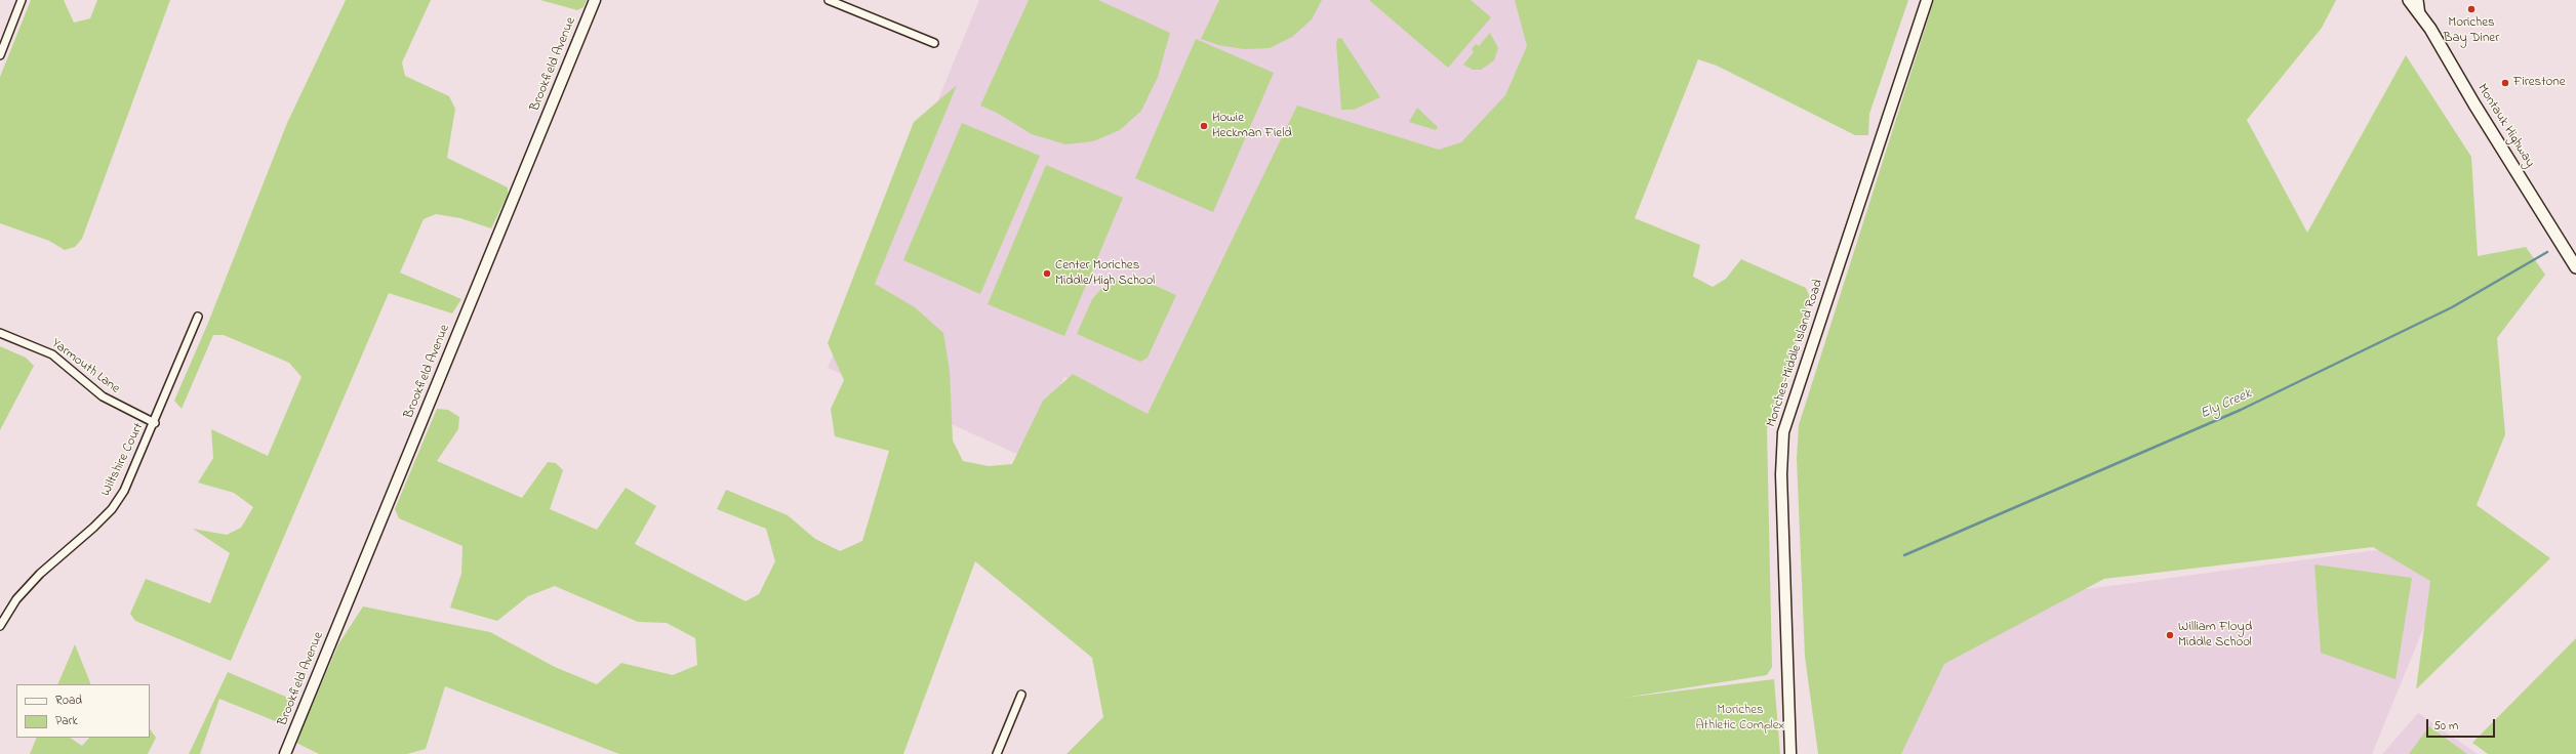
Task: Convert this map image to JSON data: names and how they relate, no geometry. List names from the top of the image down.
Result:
{
  "streets": {
    "main road": ["Brookfield Avenue", "Montauk Highway", "Moriches-Middle Island Road"],
    "street": ["Yarmouth Lane", "Wiltshire Court"]
  },
  "crossings": [
    ["Yarmouth Lane", "Wiltshire Court"]
  ],
  "water": ["Ely Creek"],
  "parks": ["Moriches Athletic Complex"],
  "places": [
    "Moriches Bay Diner",
    "Firestone",
    "Howie Heckman Field",
    "Center Moriches Middle/High School",
    "William Floyd Middle School"
  ],
  "legend": ["Road", "Park"],
  "scale_bar": "50 m"
}
